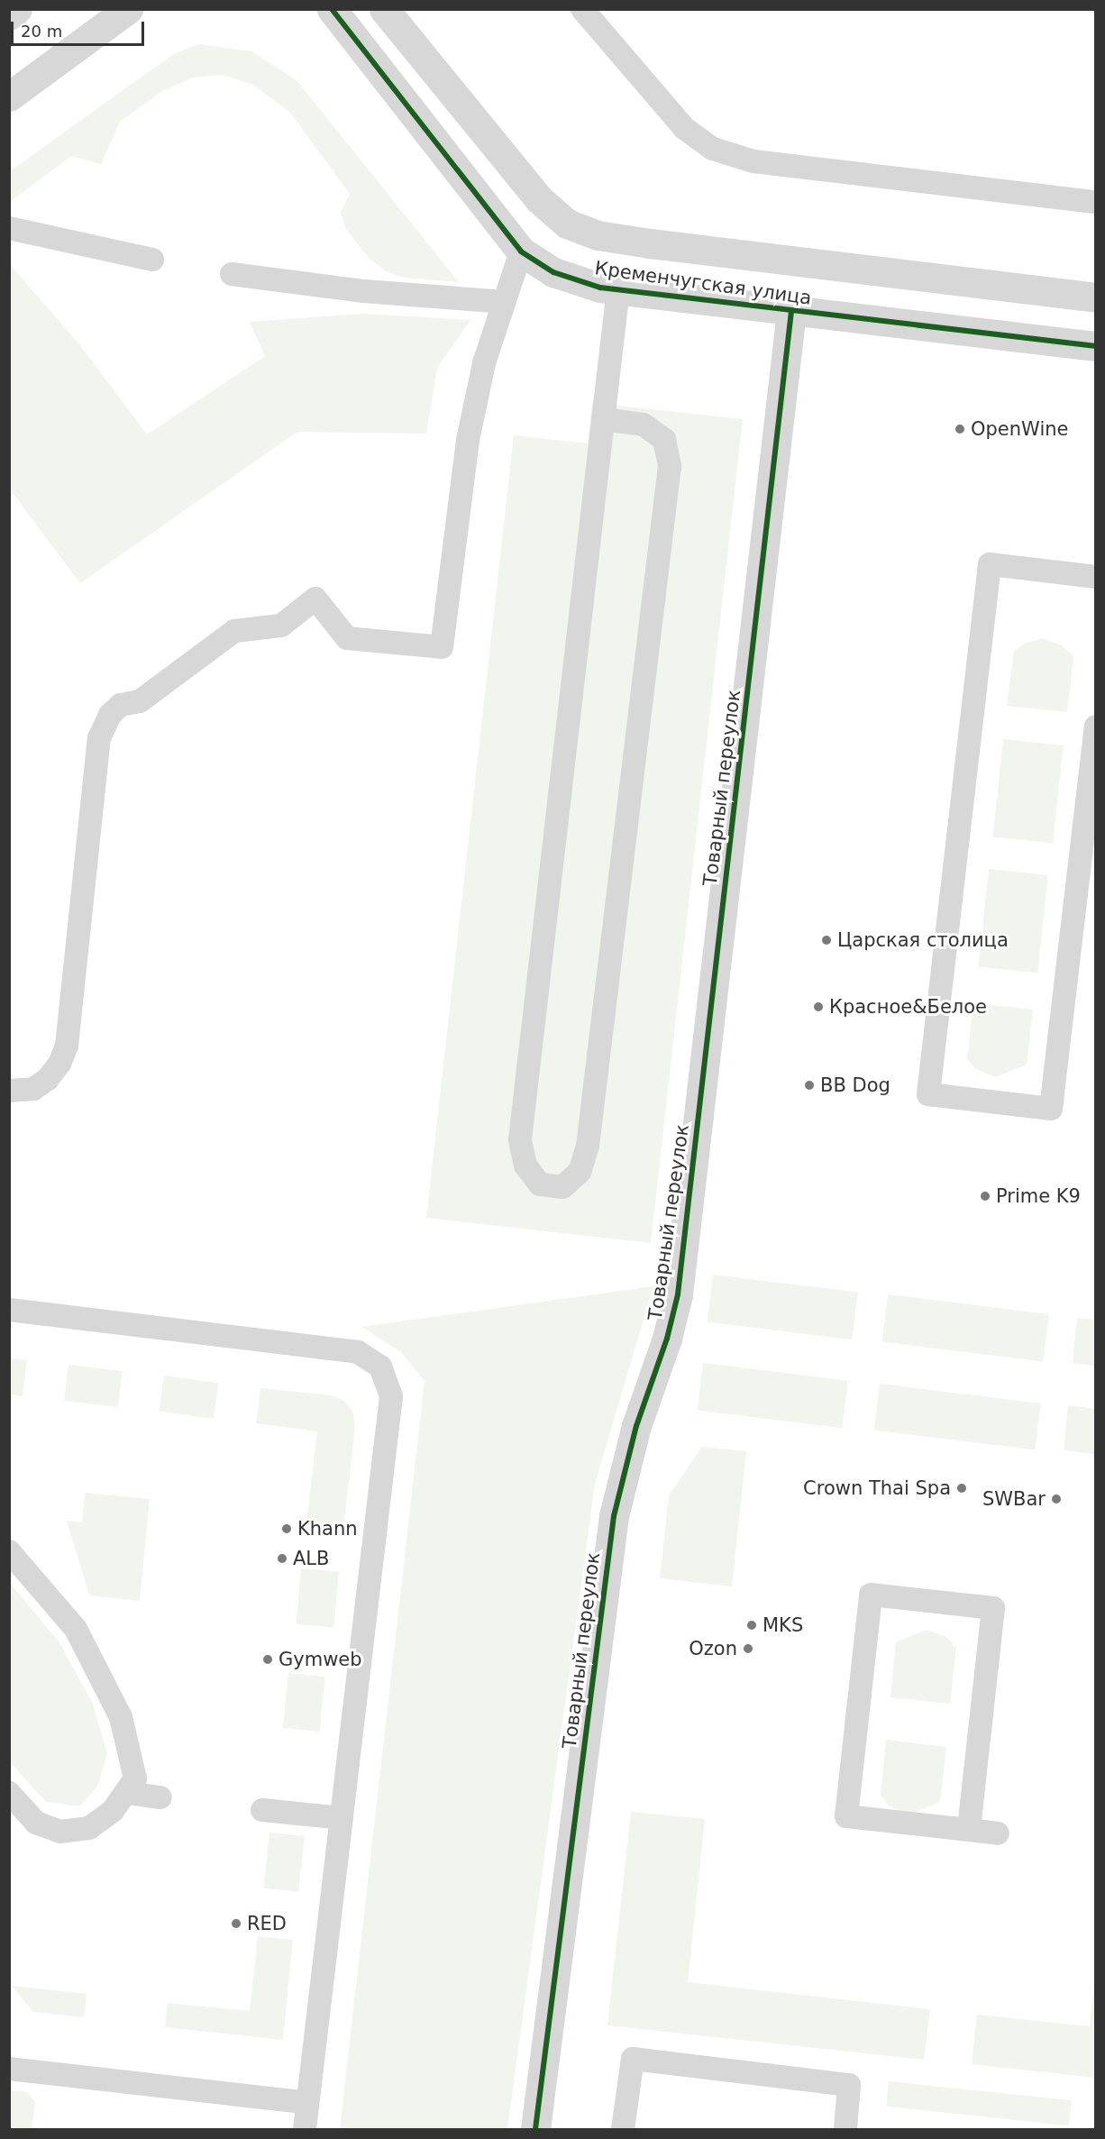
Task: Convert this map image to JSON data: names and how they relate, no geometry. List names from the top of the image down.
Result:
{
  "streets": {
    "street": ["Кременчугская улица", "Товарный переулок"]
  },
  "crossings": [
    ["Кременчугская улица", "Товарный переулок"]
  ],
  "places": [
    "OpenWine",
    "Царская столица",
    "Красное&Белое",
    "BB Dog",
    "Prime K9",
    "Crown Thai Spa",
    "SWBar",
    "Khann",
    "ALB",
    "MKS",
    "Ozon",
    "Gymweb",
    "RED"
  ],
  "scale_bar": "20 m"
}
